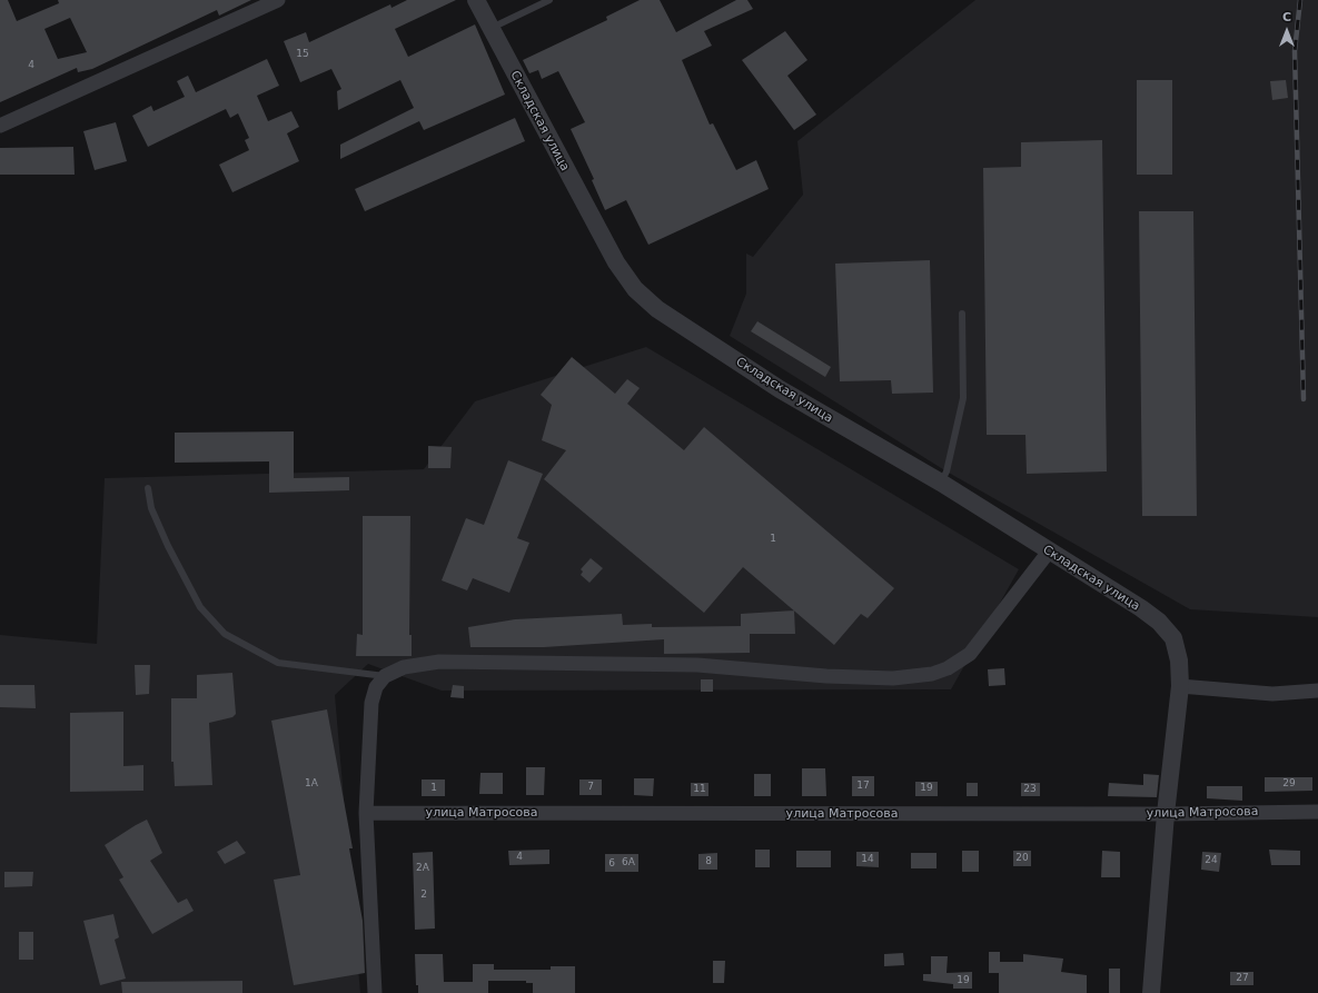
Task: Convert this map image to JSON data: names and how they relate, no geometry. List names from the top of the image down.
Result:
{
  "streets": {
    "street": ["Складская улица", "улица Матросова"]
  },
  "crossings": [
    ["Складская улица", "улица Матросова"]
  ],
  "house_numbers": [
    "15",
    "4",
    "1",
    "1А",
    "29",
    "17",
    "7",
    "1",
    "19",
    "11",
    "23",
    "4",
    "20",
    "14",
    "24",
    "8",
    "6А",
    "6",
    "2А",
    "2",
    "27",
    "19"
  ],
  "north": "top"
}
